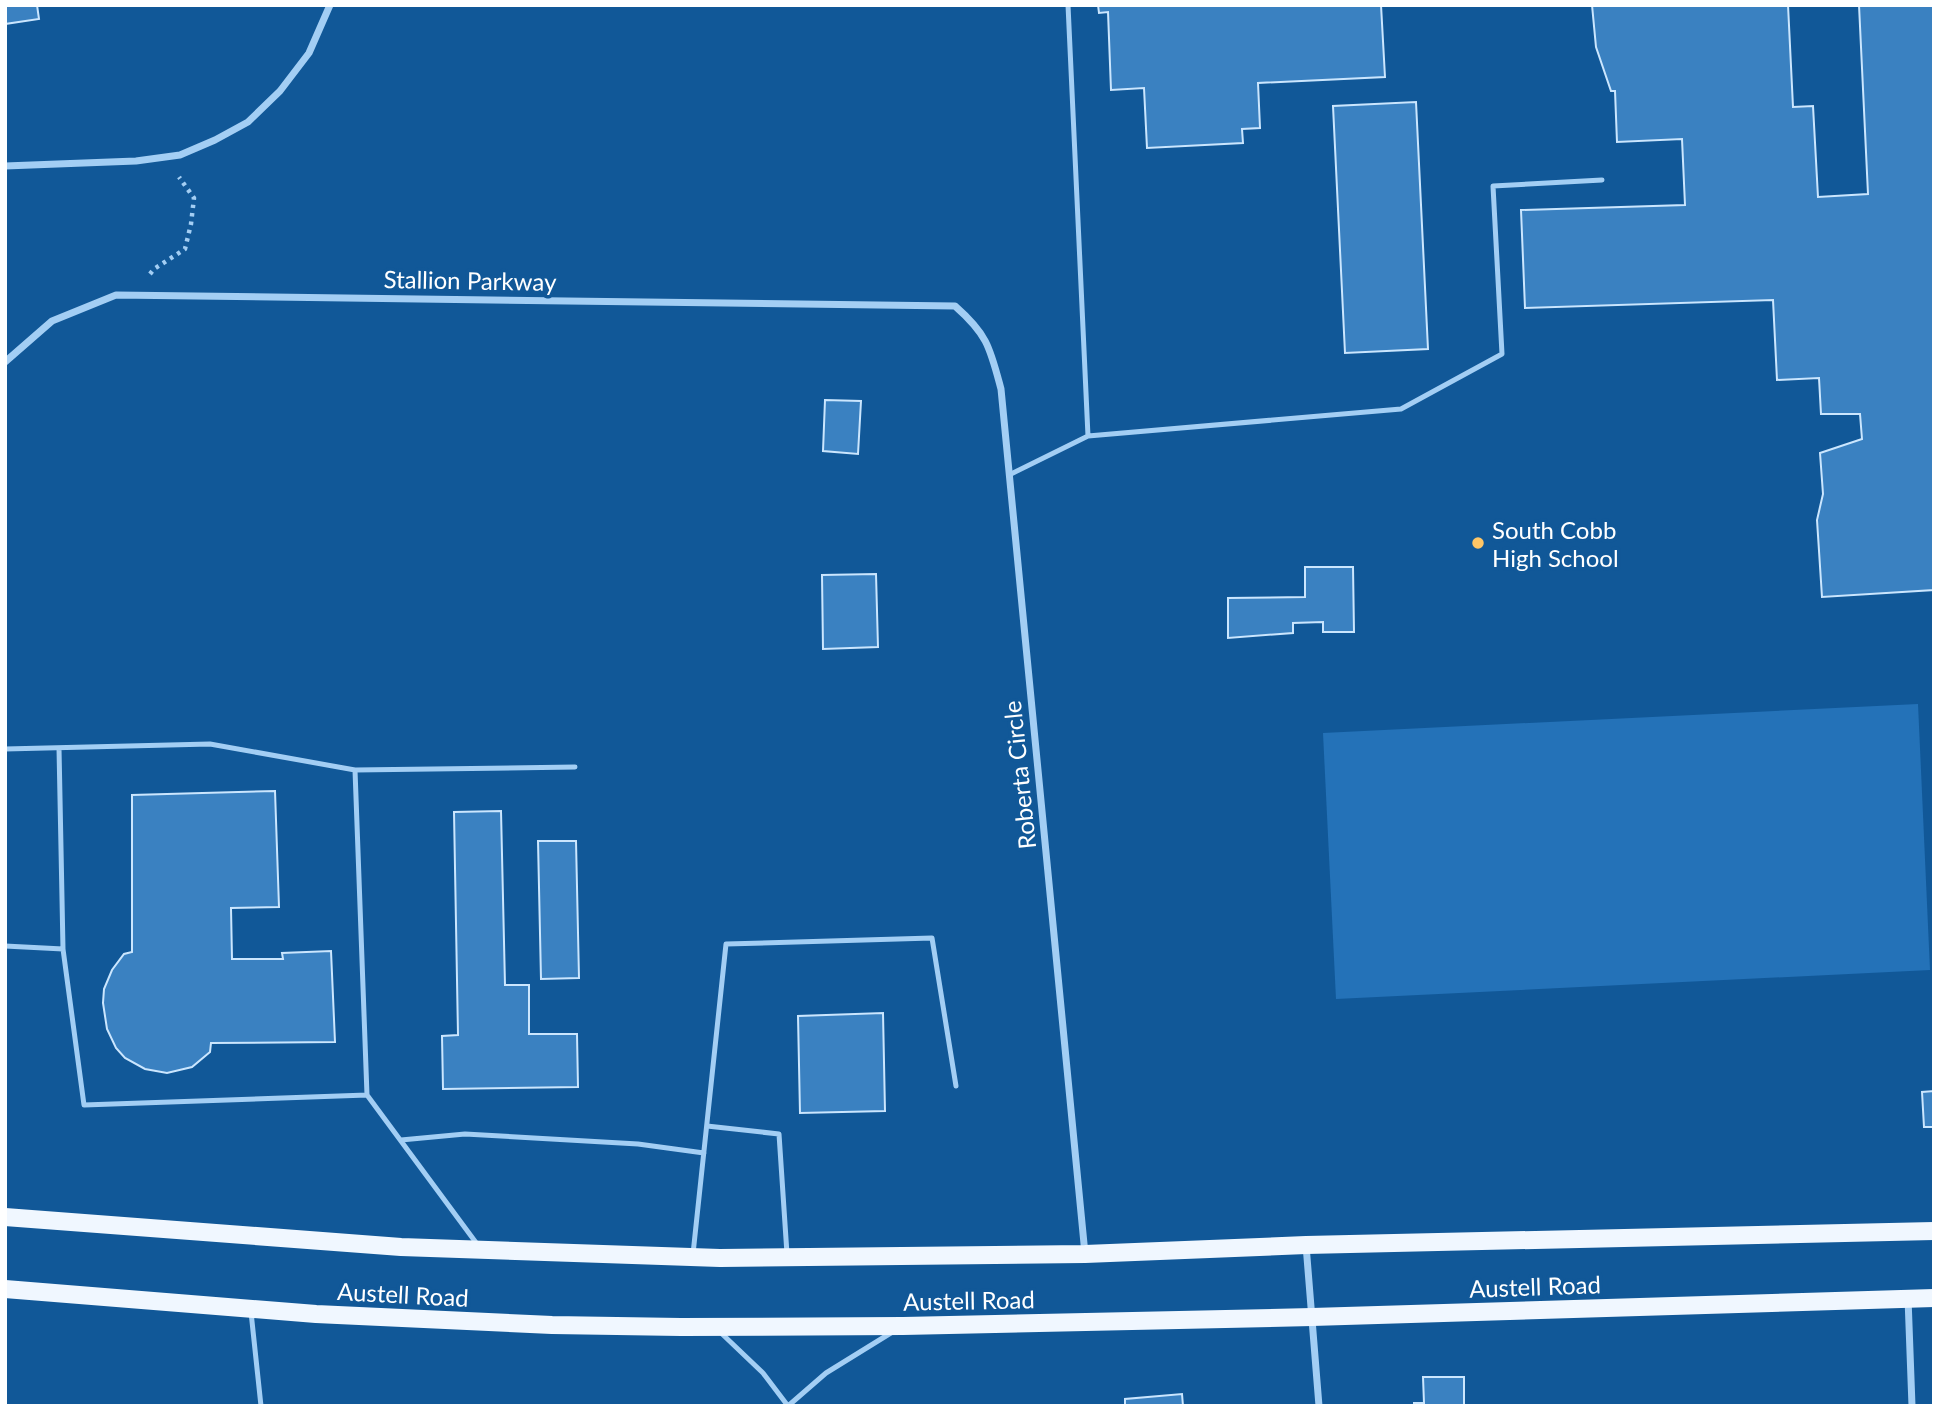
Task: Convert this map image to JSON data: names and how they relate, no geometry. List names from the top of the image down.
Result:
{
  "streets": {
    "main road": ["Austell Road"],
    "street": ["Stallion Parkway", "Roberta Circle"]
  },
  "crossings": [
    ["Stallion Parkway", "Roberta Circle"],
    ["Roberta Circle", "Austell Road"]
  ],
  "places": ["South Cobb High School"]
}
